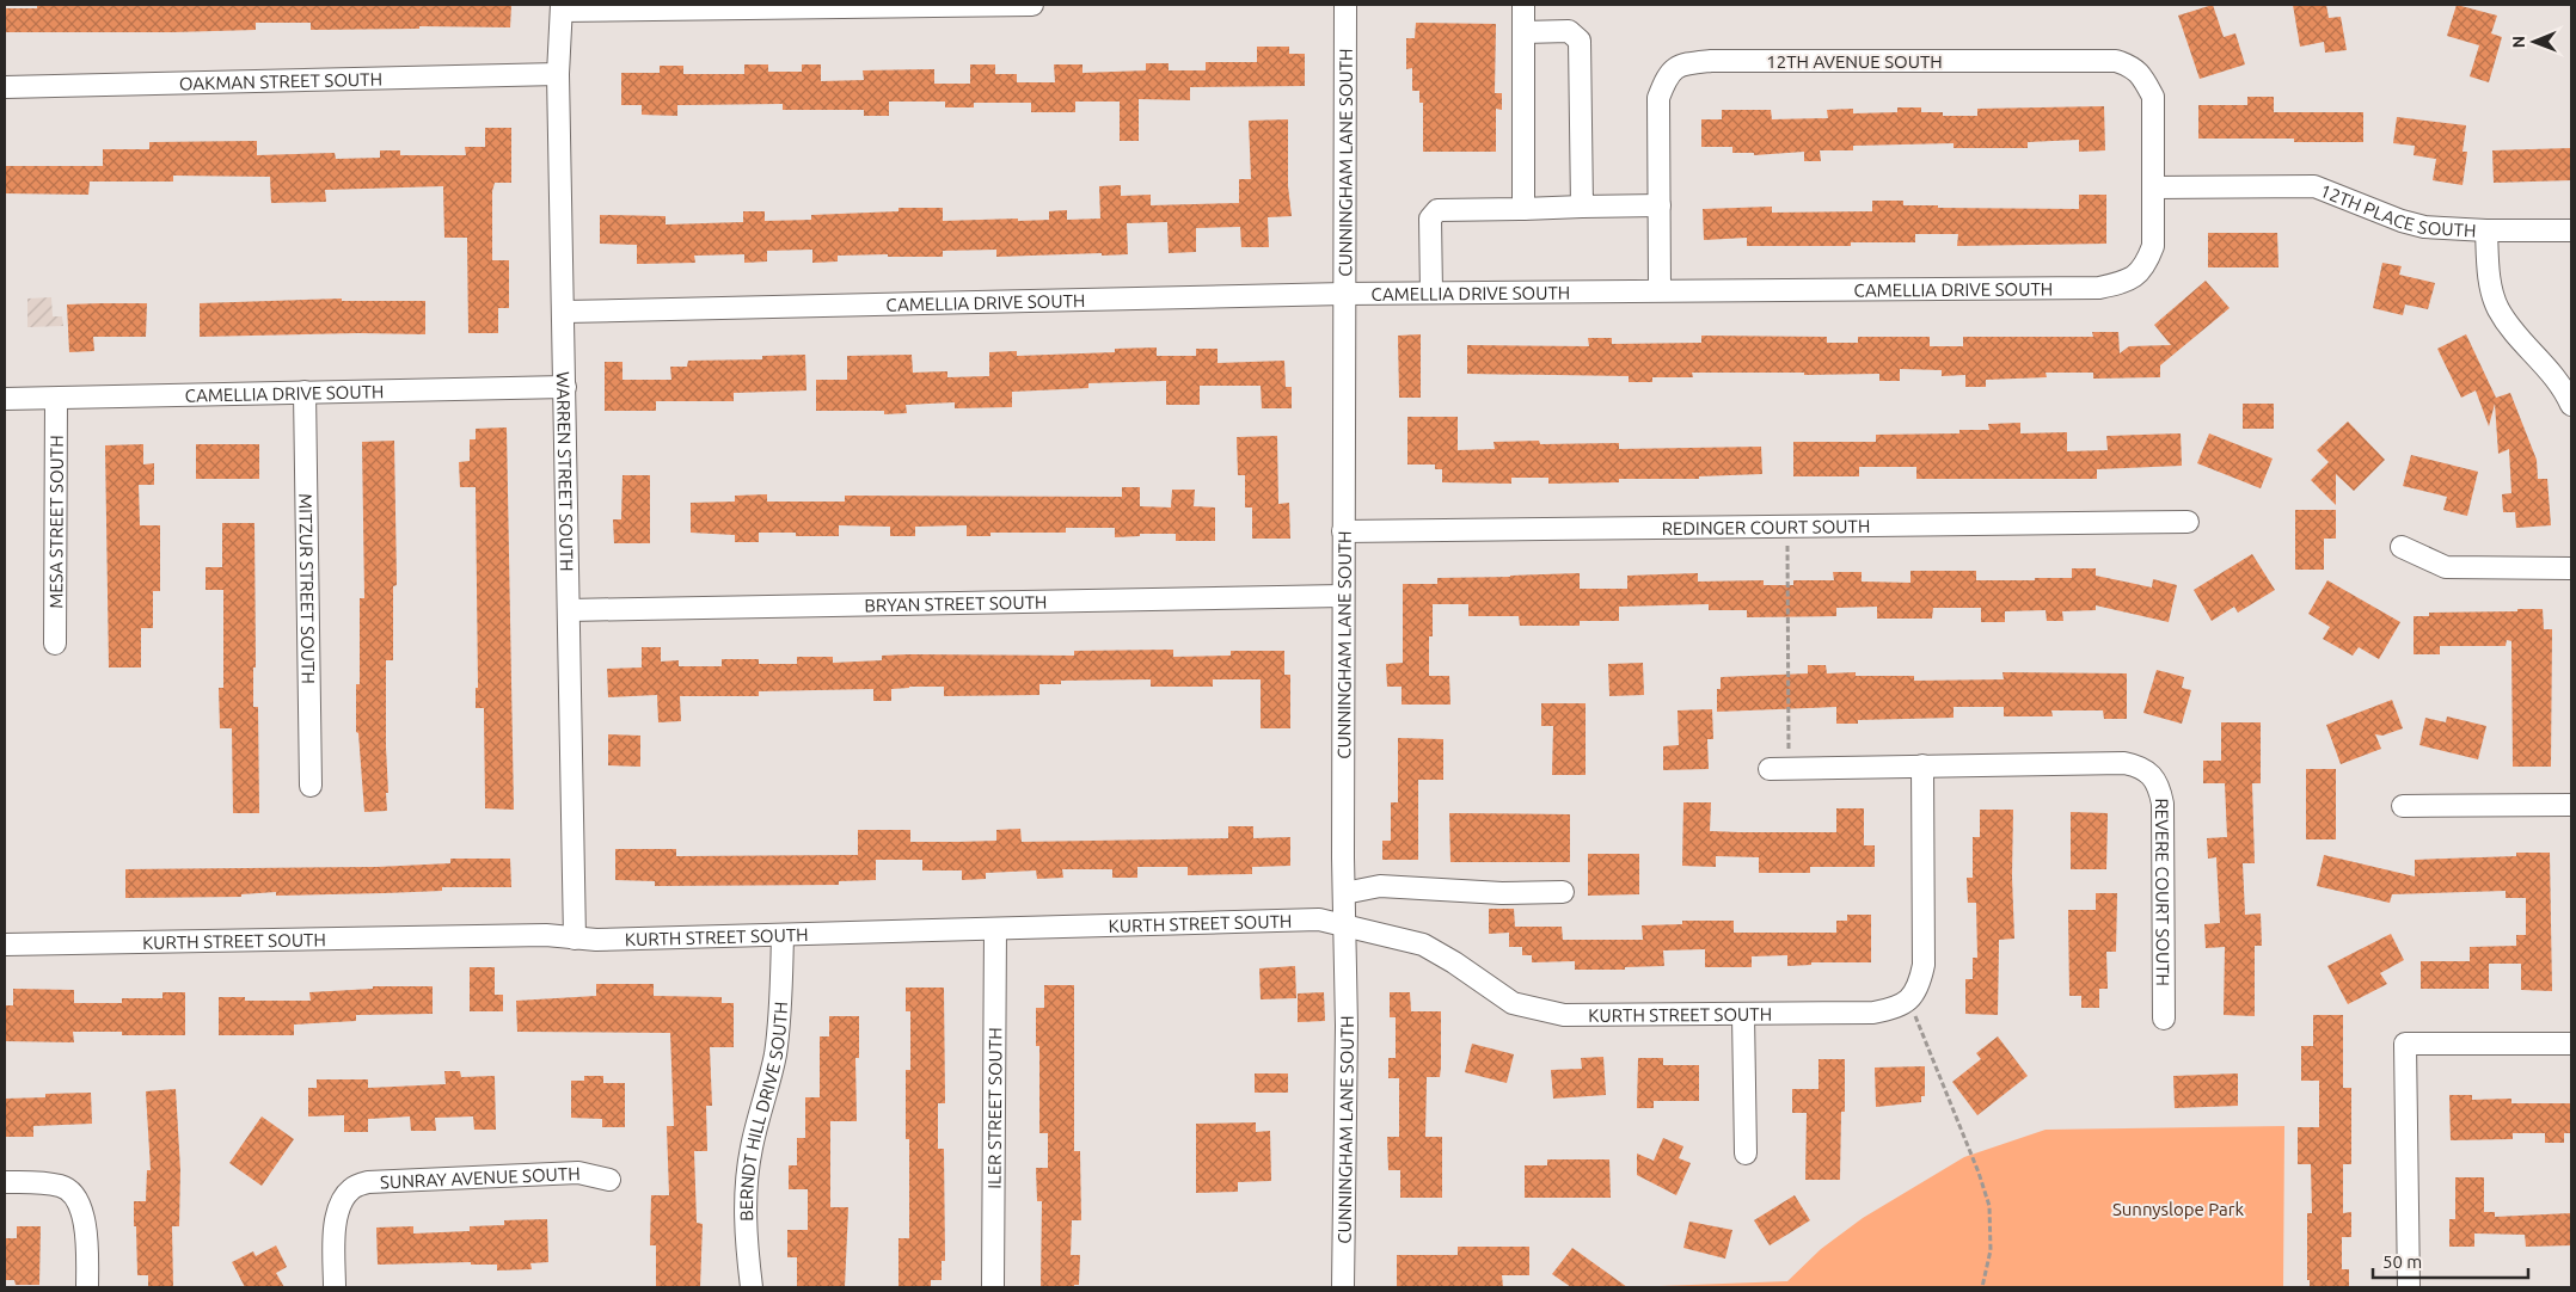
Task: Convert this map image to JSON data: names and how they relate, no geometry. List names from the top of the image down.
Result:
{
  "streets": {
    "street": [
      "12TH AVENUE SOUTH",
      "OAKMAN STREET SOUTH",
      "CUNNINGHAM LANE SOUTH",
      "12TH PLACE SOUTH",
      "CAMELLIA DRIVE SOUTH",
      "WARREN STREET SOUTH",
      "MESA STREET SOUTH",
      "REDINGER COURT SOUTH",
      "MITZUR STREET SOUTH",
      "BRYAN STREET SOUTH",
      "REVERE COURT SOUTH",
      "KURTH STREET SOUTH",
      "ILER STREET SOUTH",
      "BERNDT HILL DRIVE SOUTH",
      "SUNRAY AVENUE SOUTH"
    ]
  },
  "crossings": [
    ["12TH AVENUE SOUTH", "12TH PLACE SOUTH"],
    ["12TH AVENUE SOUTH", "CAMELLIA DRIVE SOUTH"],
    ["OAKMAN STREET SOUTH", "WARREN STREET SOUTH"],
    ["CUNNINGHAM LANE SOUTH", "CAMELLIA DRIVE SOUTH"],
    ["CUNNINGHAM LANE SOUTH", "REDINGER COURT SOUTH"],
    ["CUNNINGHAM LANE SOUTH", "BRYAN STREET SOUTH"],
    ["CUNNINGHAM LANE SOUTH", "KURTH STREET SOUTH"],
    ["12TH PLACE SOUTH", "CAMELLIA DRIVE SOUTH"],
    ["CAMELLIA DRIVE SOUTH", "WARREN STREET SOUTH"],
    ["CAMELLIA DRIVE SOUTH", "MESA STREET SOUTH"],
    ["CAMELLIA DRIVE SOUTH", "MITZUR STREET SOUTH"],
    ["WARREN STREET SOUTH", "BRYAN STREET SOUTH"],
    ["WARREN STREET SOUTH", "KURTH STREET SOUTH"],
    ["KURTH STREET SOUTH", "ILER STREET SOUTH"],
    ["KURTH STREET SOUTH", "BERNDT HILL DRIVE SOUTH"]
  ],
  "parks": ["Sunnyslope Park"],
  "scale_bar": "50 m",
  "north": "left"
}
